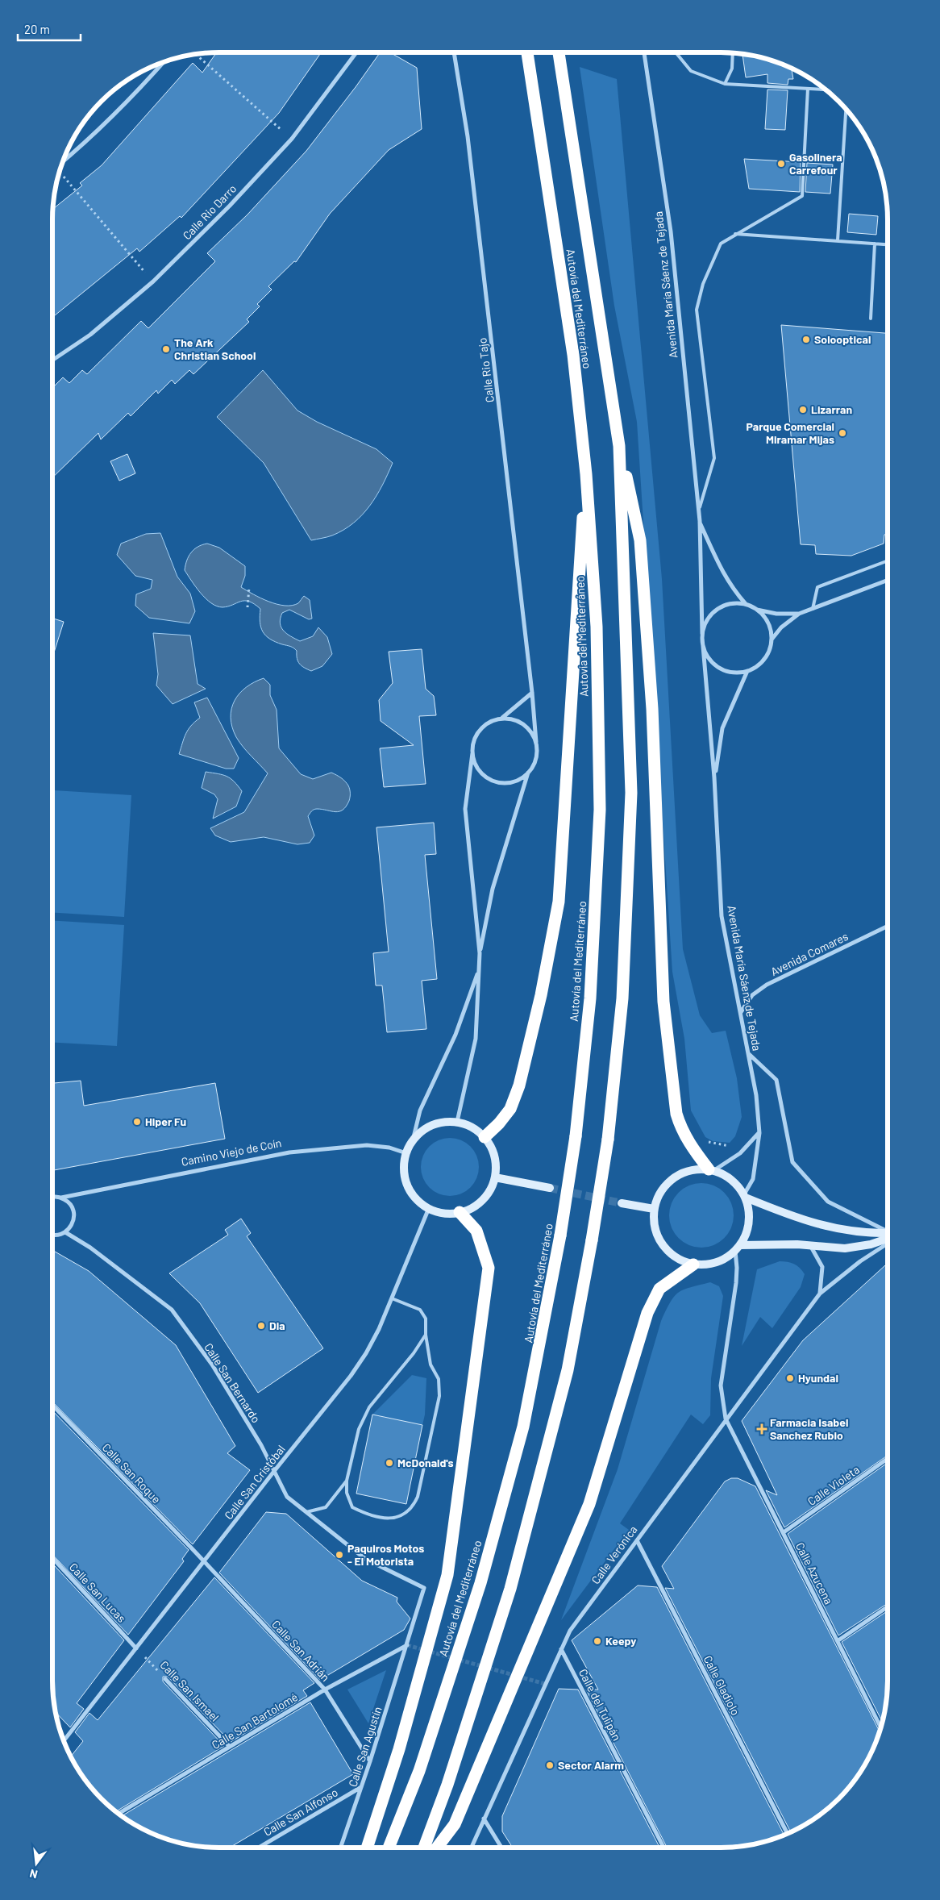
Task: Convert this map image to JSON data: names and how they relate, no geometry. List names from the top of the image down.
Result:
{
  "streets": {
    "highway": ["Autovía del Mediterráneo"],
    "street": [
      "Calle Rio Darro",
      "Avenida María Sáenz de Tejada",
      "Calle Rio Tajo",
      "Avenida Comares",
      "Camino Viejo de Coín",
      "Calle San Bernardo",
      "Calle San Roque",
      "Calle San Cristóbal",
      "Calle Violeta",
      "Calle Verónica",
      "Calle Azucena",
      "Calle San Lucas",
      "Calle San Adrián",
      "Calle Gladiolo",
      "Calle San Ismael",
      "Calle del Tulipán",
      "Calle San Bartolomé",
      "Calle San Agustín",
      "Calle San Alfonso"
    ]
  },
  "crossings": [
    ["Avenida María Sáenz de Tejada", "Avenida Comares"],
    ["Avenida María Sáenz de Tejada", "Calle Azucena"],
    ["Camino Viejo de Coín", "Calle San Cristóbal"],
    ["Calle San Bernardo", "Calle San Cristóbal"],
    ["Calle San Bernardo", "Calle San Agustín"],
    ["Calle San Roque", "Calle San Cristóbal"],
    ["Calle San Roque", "Calle San Adrián"],
    ["Calle San Cristóbal", "Calle San Lucas"],
    ["Calle San Cristóbal", "Calle San Adrián"],
    ["Calle San Cristóbal", "Calle San Ismael"],
    ["Calle Violeta", "Calle Azucena"],
    ["Calle Verónica", "Calle Azucena"],
    ["Calle Verónica", "Calle Gladiolo"],
    ["Calle Verónica", "Calle del Tulipán"],
    ["Calle San Lucas", "Calle San Ismael"],
    ["Calle San Adrián", "Calle San Bartolomé"],
    ["Calle San Adrián", "Calle San Agustín"],
    ["Calle San Ismael", "Calle San Bartolomé"],
    ["Calle San Bartolomé", "Calle San Agustín"],
    ["Calle San Agustín", "Calle San Alfonso"]
  ],
  "places": {
    "other": [
      "Gasolinera Carrefour",
      "Solooptical",
      "The Ark Christian School",
      "Lizarran",
      "Parque Comercial Miramar Mijas",
      "Hiper Fu",
      "Dia",
      "Hyundai",
      "McDonald's",
      "Paquiros Motos - El Motorista",
      "Keepy",
      "Sector Alarm"
    ],
    "health": ["Farmacia Isabel Sanchez Rubio"]
  },
  "scale_bar": "20 m",
  "north": "bottom"
}
